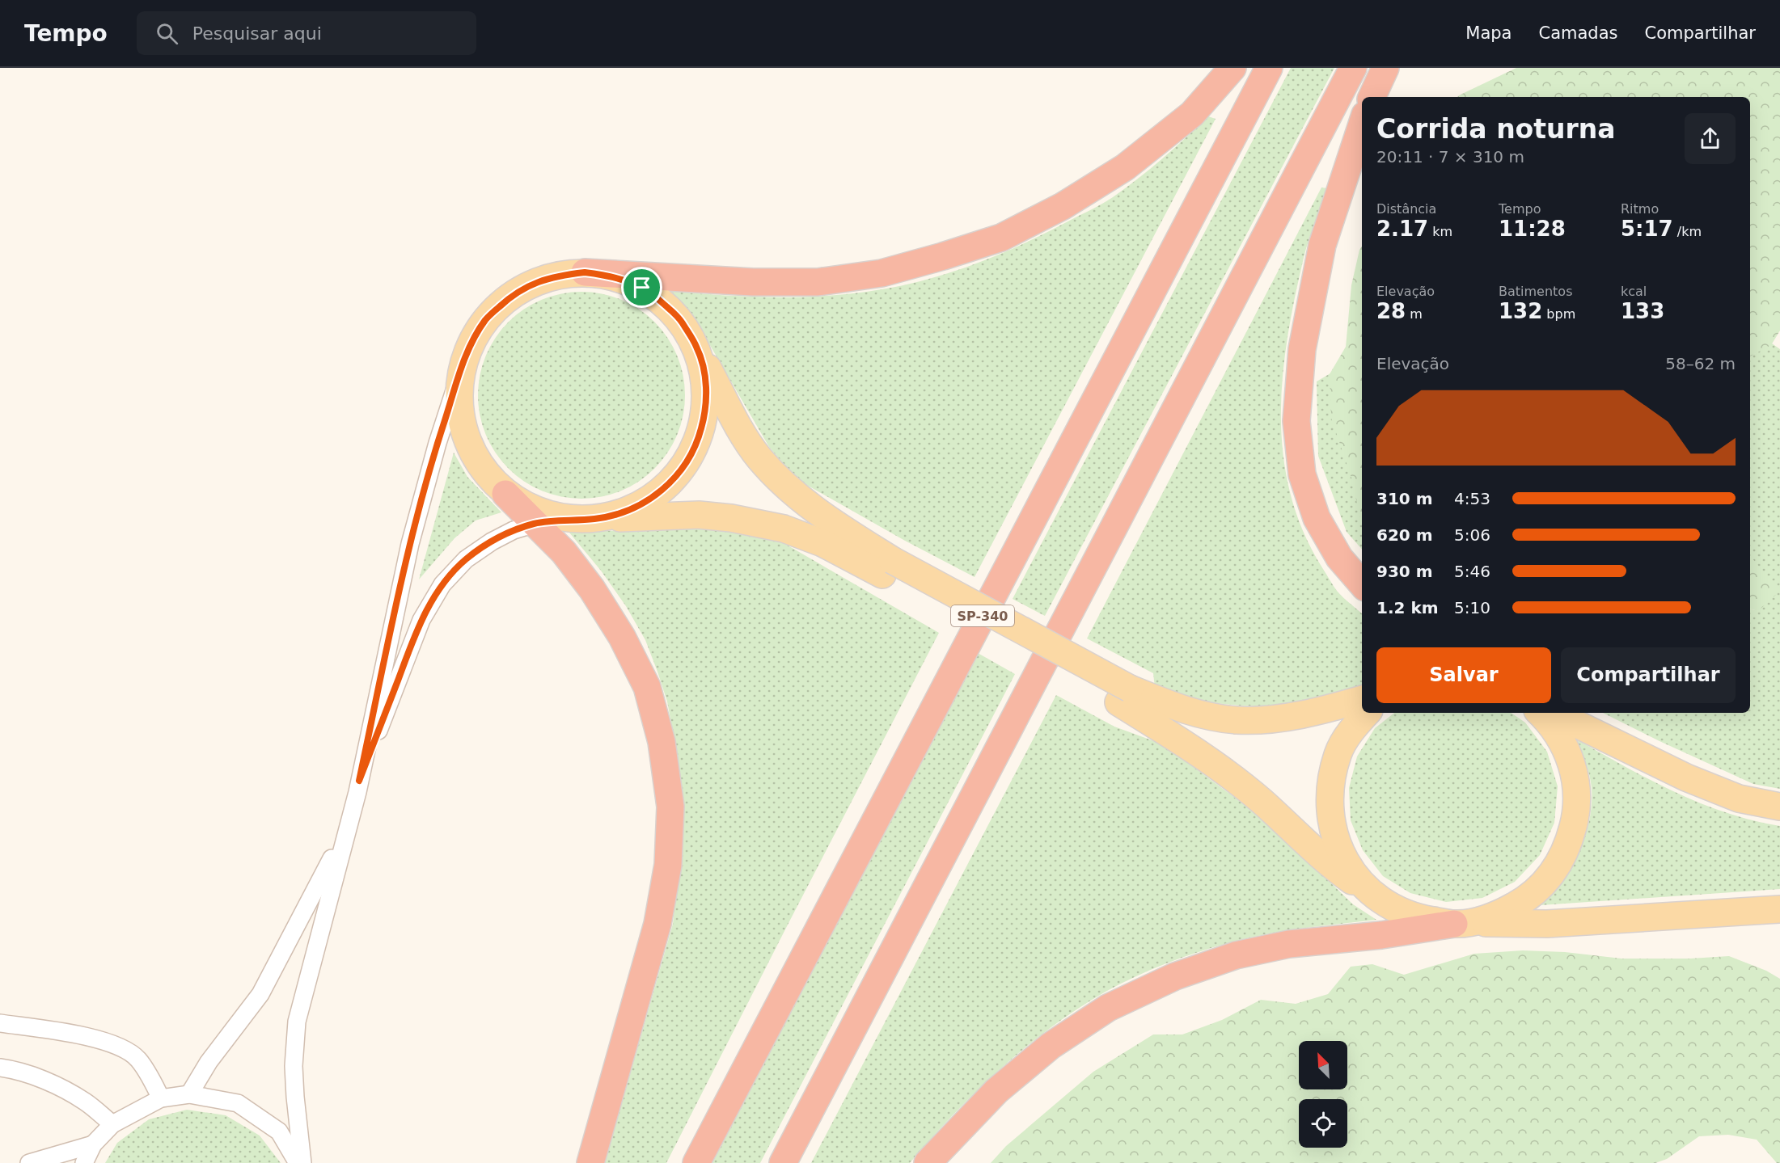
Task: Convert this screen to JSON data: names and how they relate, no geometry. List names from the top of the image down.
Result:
{
  "streets": {
    "highway": ["SP-340"]
  },
  "north": "top left",
  "page": {
    "header": "Tempo",
    "search": "Pesquisar aqui",
    "nav": ["Mapa", "Camadas", "Compartilhar"],
    "heading": ["Corrida noturna", "20:11 · 7 × 310 m"],
    "stats": [
      ["Distância", "2.17 km"],
      ["Tempo", "11:28"],
      ["Ritmo", "5:17 /km"],
      ["Elevação", "28 m"],
      ["Batimentos", "132 bpm"],
      ["kcal", "133"]
    ],
    "chart": ["Elevação", "58–62 m"],
    "list": [
      {
        "name": "310 m",
        "note": "4:53"
      },
      {
        "name": "620 m",
        "note": "5:06"
      },
      {
        "name": "930 m",
        "note": "5:46"
      },
      {
        "name": "1.2 km",
        "note": "5:10"
      }
    ],
    "buttons": ["Salvar", "Compartilhar"]
  }
}
